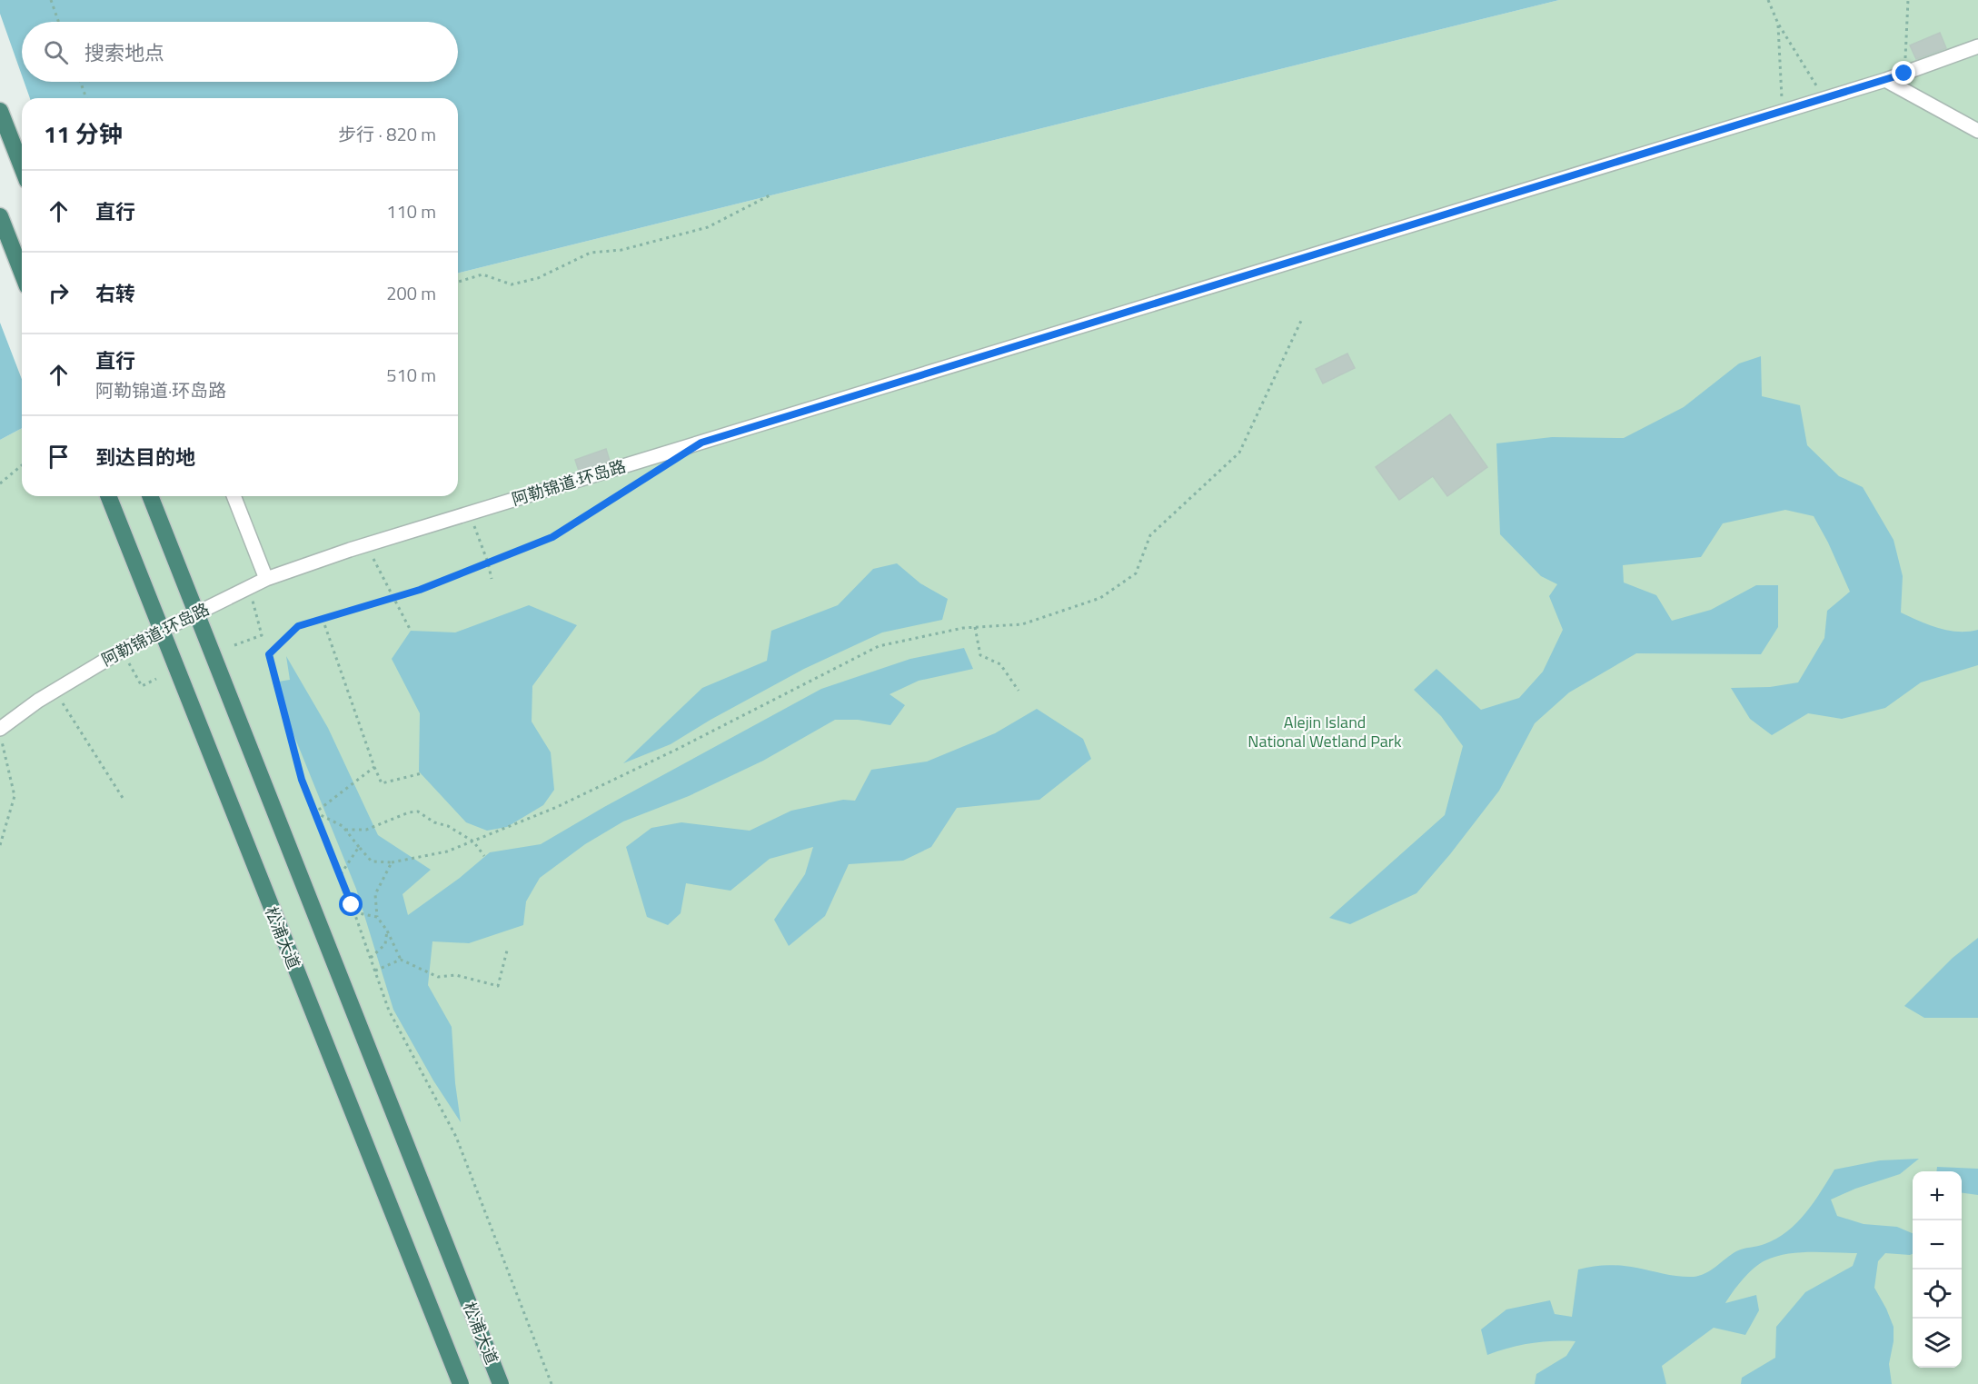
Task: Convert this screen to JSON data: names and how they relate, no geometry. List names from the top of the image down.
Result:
{
  "streets": {
    "highway": ["松浦大道"],
    "street": ["阿勒锦道·环岛路"]
  },
  "parks": ["Alejin Island National Wetland Park"],
  "page": {
    "search": "搜索地点",
    "heading": ["11 分钟", "步行 · 820 m"],
    "list": [
      ["直行", "110 m"],
      ["右转", "200 m"],
      ["直行", "阿勒锦道·环岛路", "510 m"],
      "到达目的地"
    ],
    "map_buttons": ["+", "−"]
  }
}
